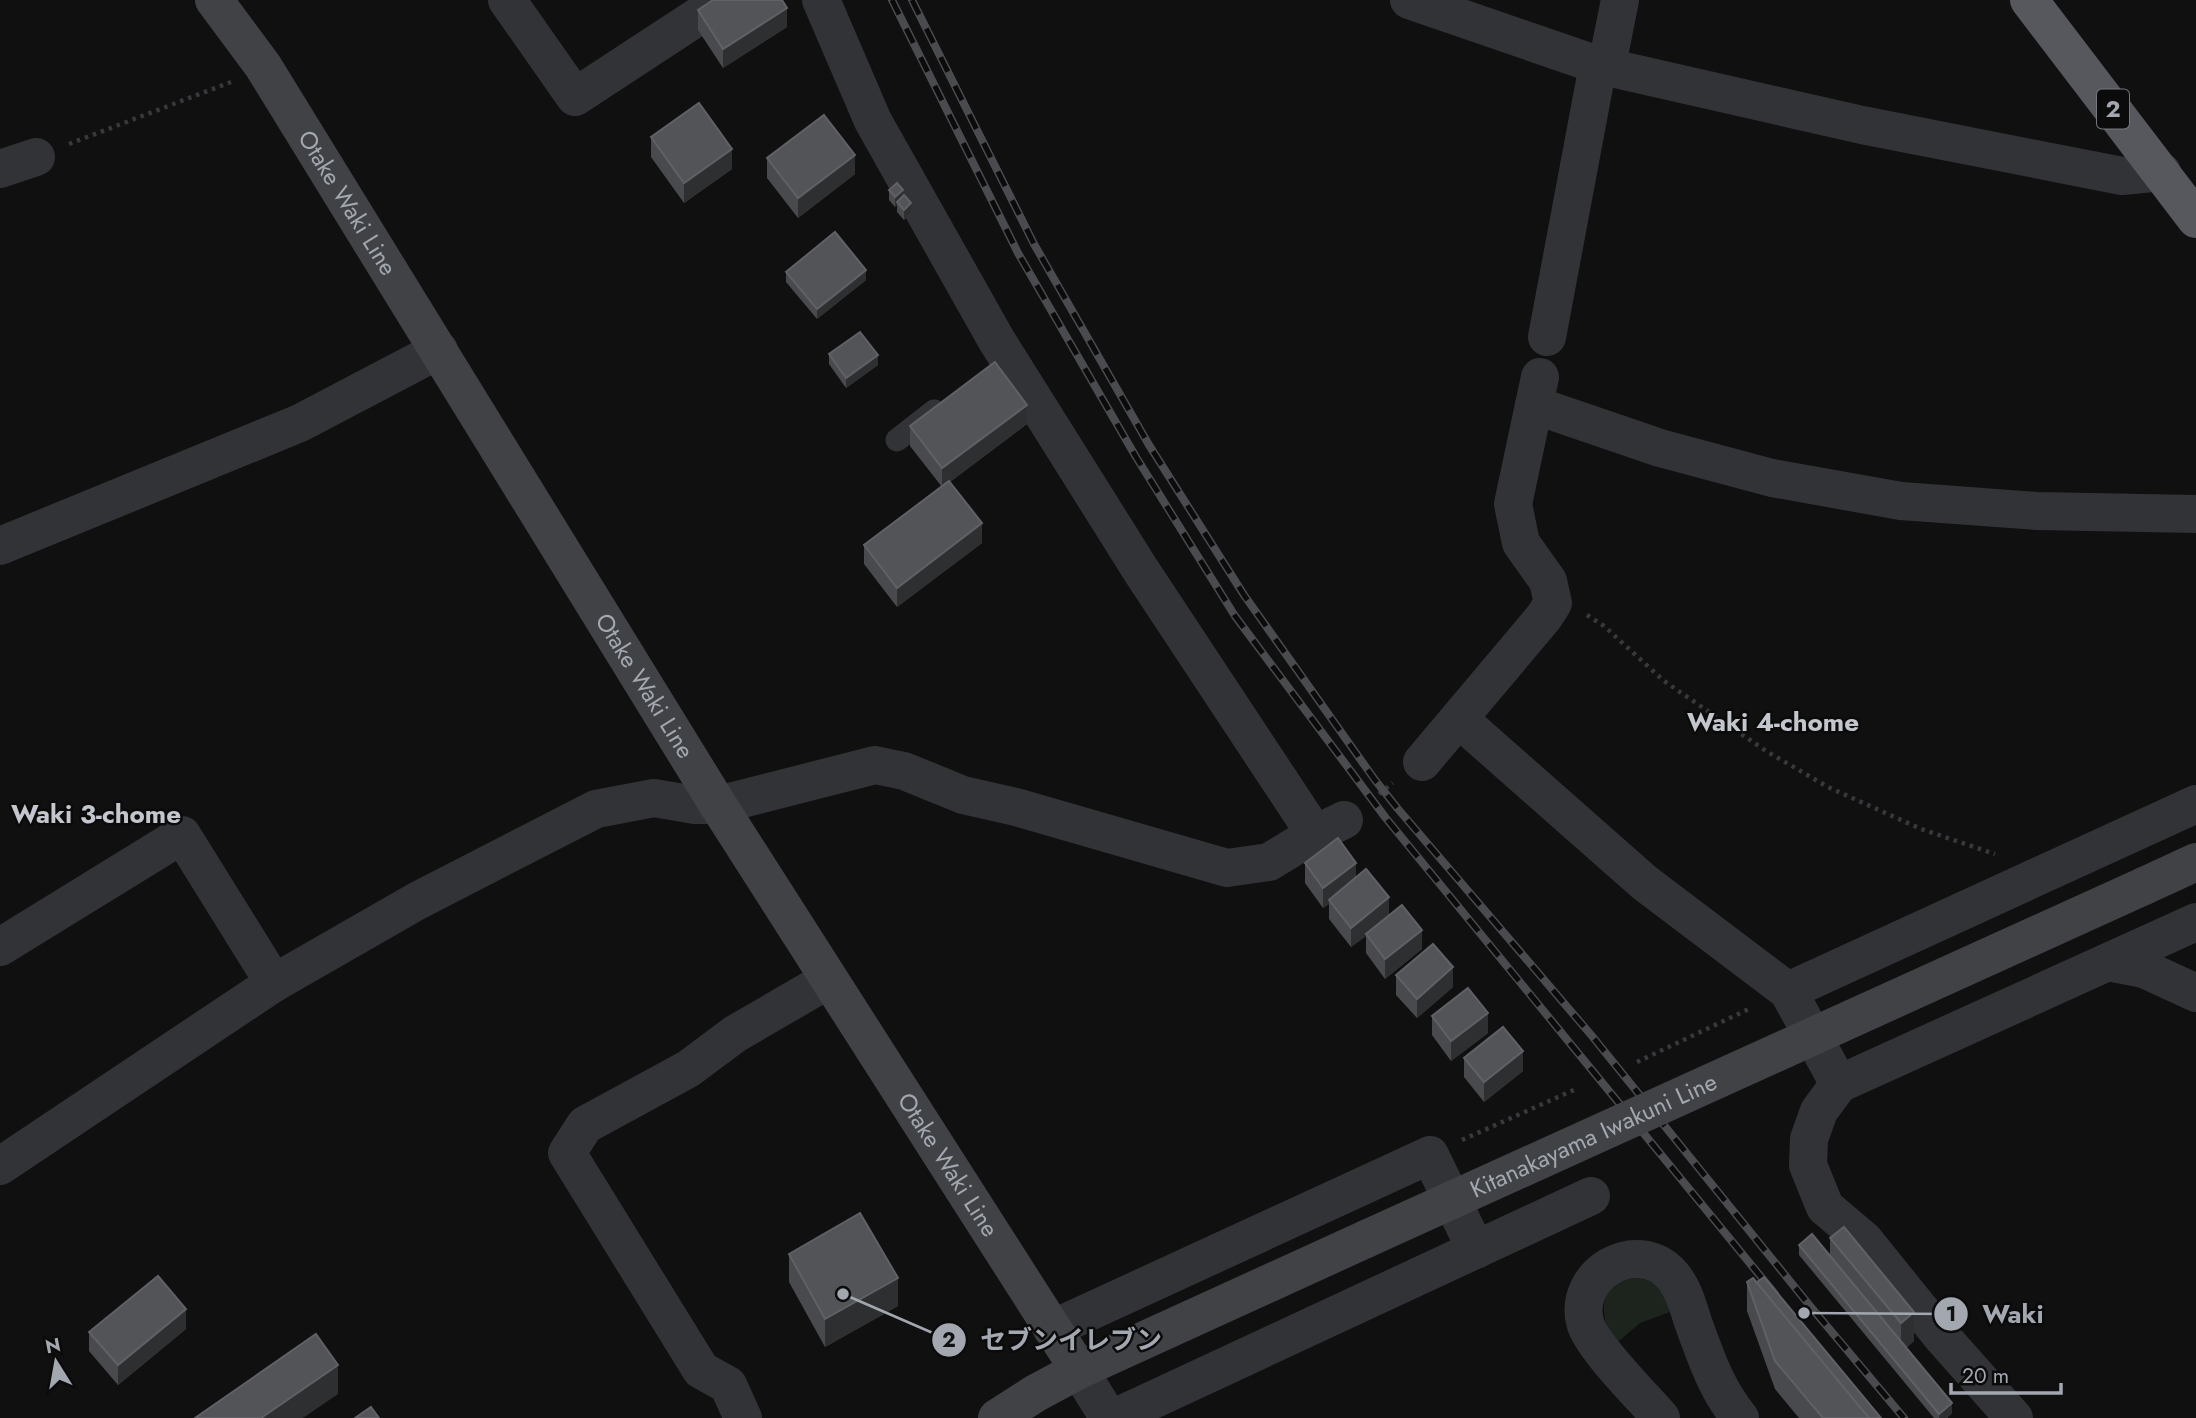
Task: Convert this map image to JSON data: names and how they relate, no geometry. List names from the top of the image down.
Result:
{
  "streets": {
    "highway": ["2"],
    "main road": ["Otake Waki Line", "Kitanakayama Iwakuni Line"]
  },
  "crossings": [
    ["Otake Waki Line", "Kitanakayama Iwakuni Line"]
  ],
  "districts": ["Waki 4-chome", "Waki 3-chome"],
  "places": ["セブンイレブン", "Waki"],
  "scale_bar": "20 m",
  "north": "top"
}
